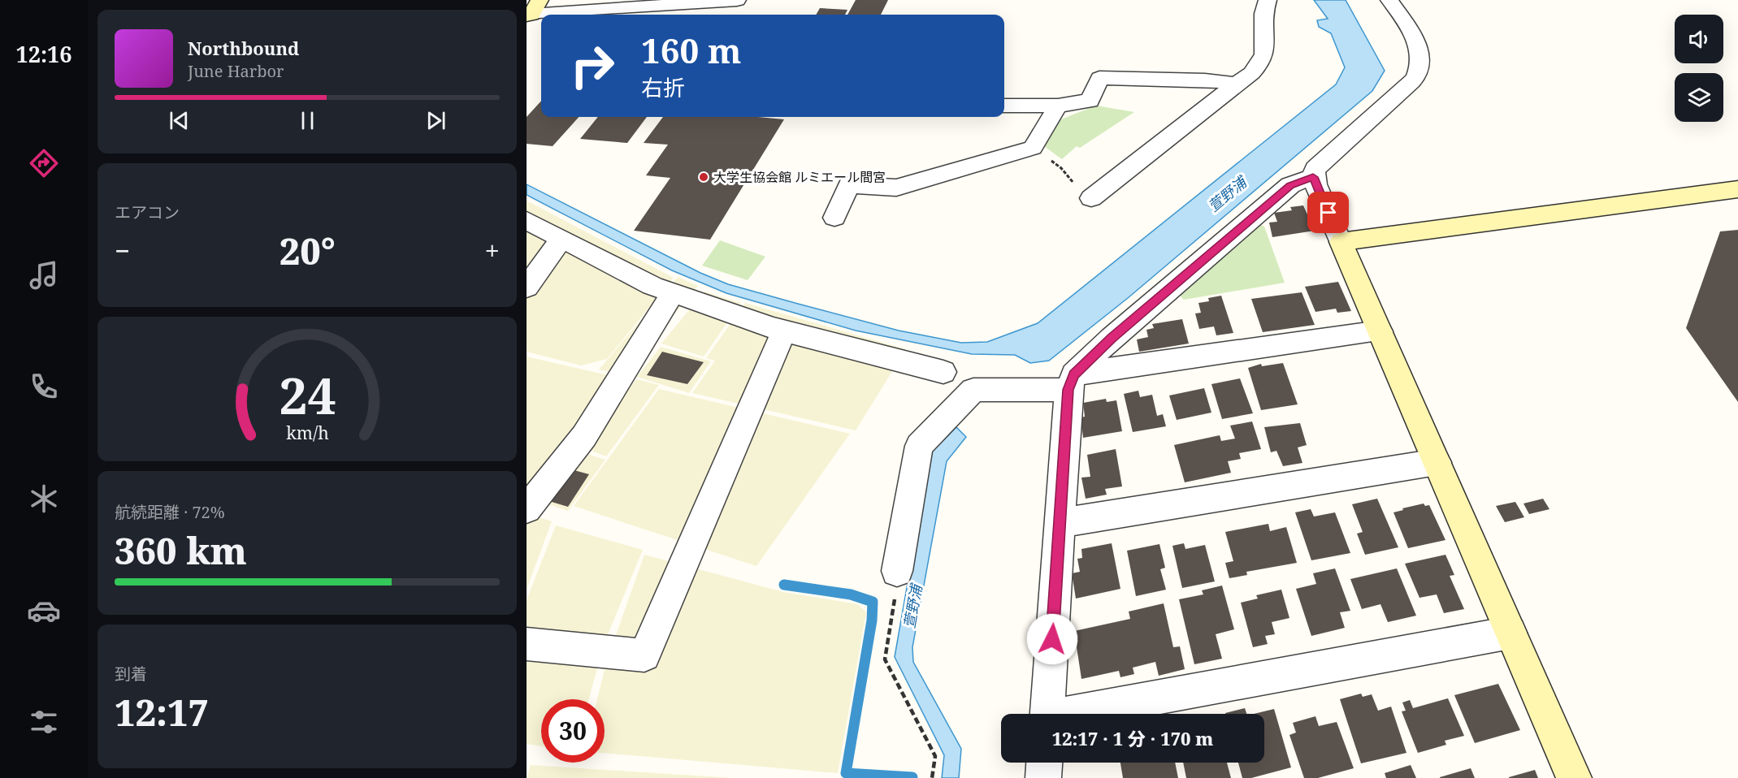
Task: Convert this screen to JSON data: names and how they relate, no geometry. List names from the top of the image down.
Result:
{
  "water": ["萱野浦"],
  "places": ["大学生協会館 ルミエール間宮"],
  "page": {
    "tabs": "12:16",
    "turn": ["160 m", "右折"],
    "song": ["Northbound", "June Harbor"],
    "tile": [
      "エアコン",
      ["航続距離 · 72%", "360 km"],
      ["到着", "12:17"]
    ],
    "heat": ["−", "20°", "+"],
    "limit": "30",
    "trip": "12:17 · 1 分 · 170 m",
    "gauge": ["24", "km/h"]
  }
}
